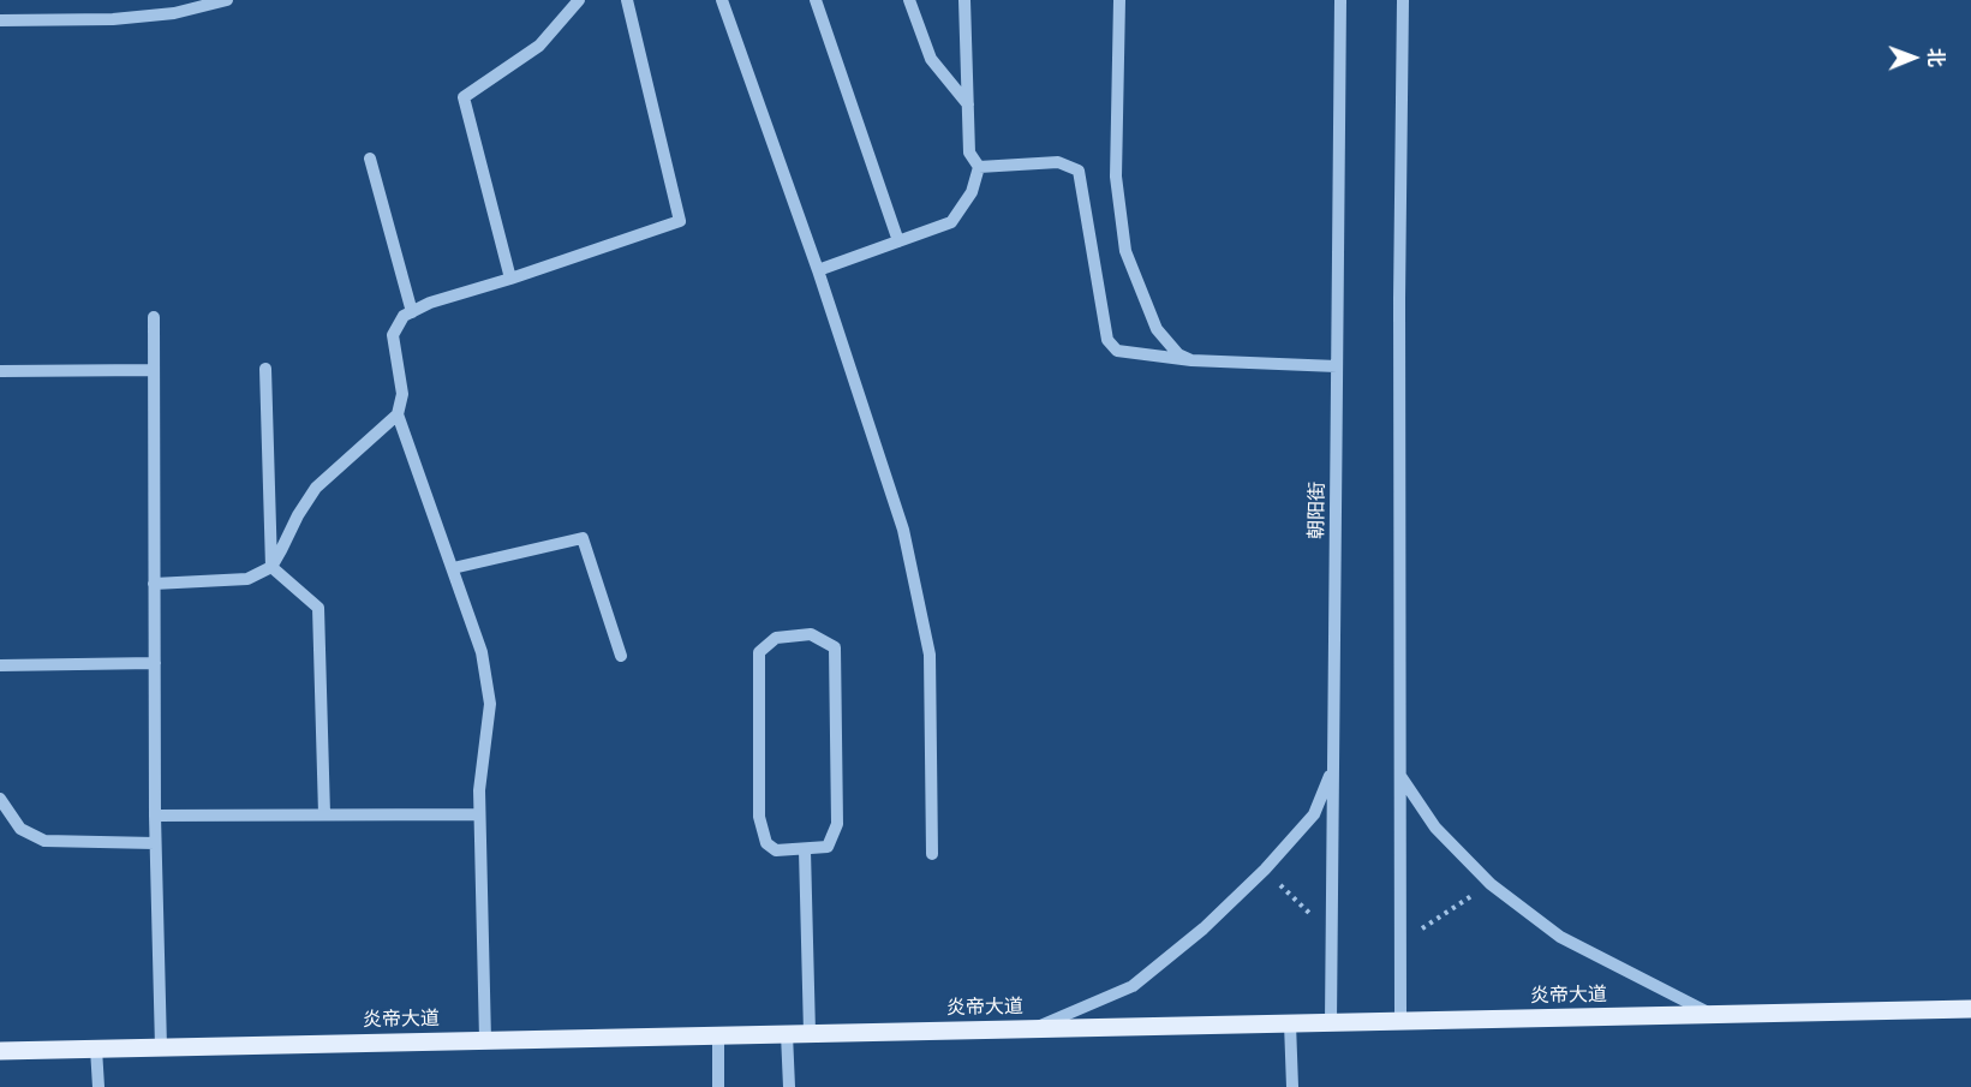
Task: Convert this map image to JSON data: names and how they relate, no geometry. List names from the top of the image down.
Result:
{
  "streets": {
    "main road": ["炎帝大道"],
    "street": ["朝阳街"]
  },
  "crossings": [
    ["朝阳街", "炎帝大道"]
  ],
  "north": "right"
}
